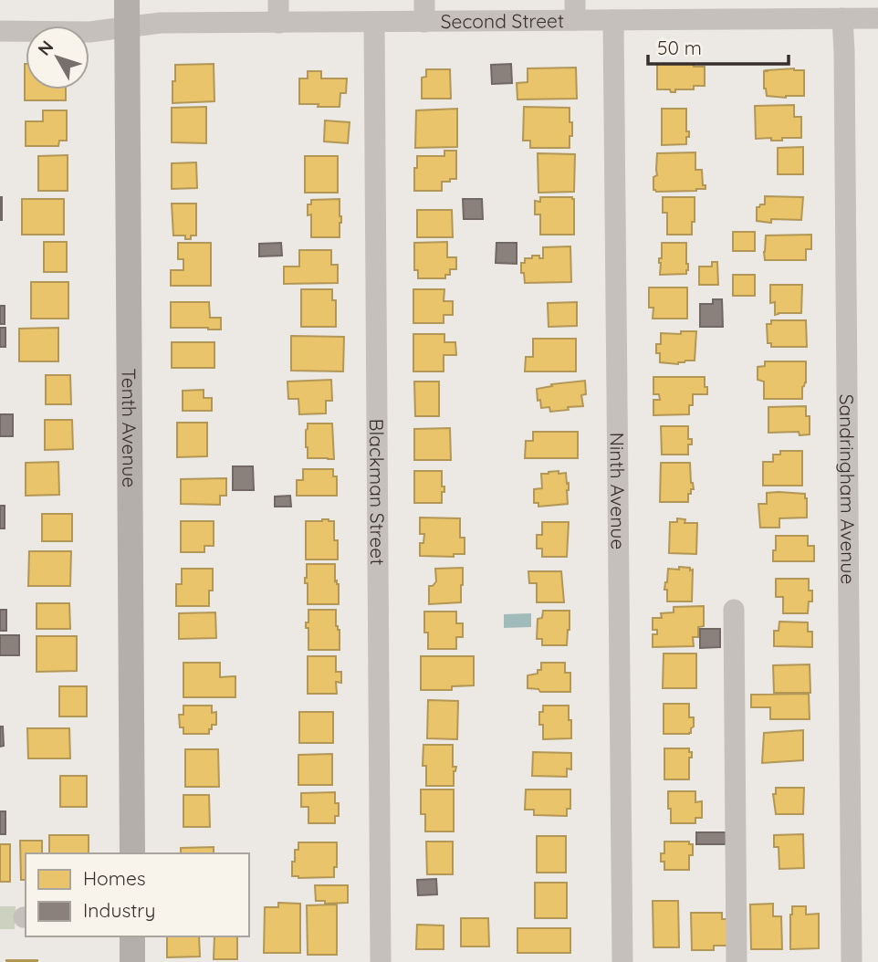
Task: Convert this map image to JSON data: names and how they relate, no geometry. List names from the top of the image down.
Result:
{
  "streets": {
    "main road": ["Tenth Avenue"],
    "street": [
      "Second Street",
      "Sandringham Avenue",
      "Ninth Avenue",
      "Blackman Street"
    ]
  },
  "crossings": [
    ["Second Street", "Tenth Avenue"],
    ["Second Street", "Sandringham Avenue"],
    ["Second Street", "Ninth Avenue"],
    ["Second Street", "Blackman Street"]
  ],
  "legend": ["Homes", "Industry"],
  "scale_bar": "50 m",
  "north": "top left"
}
